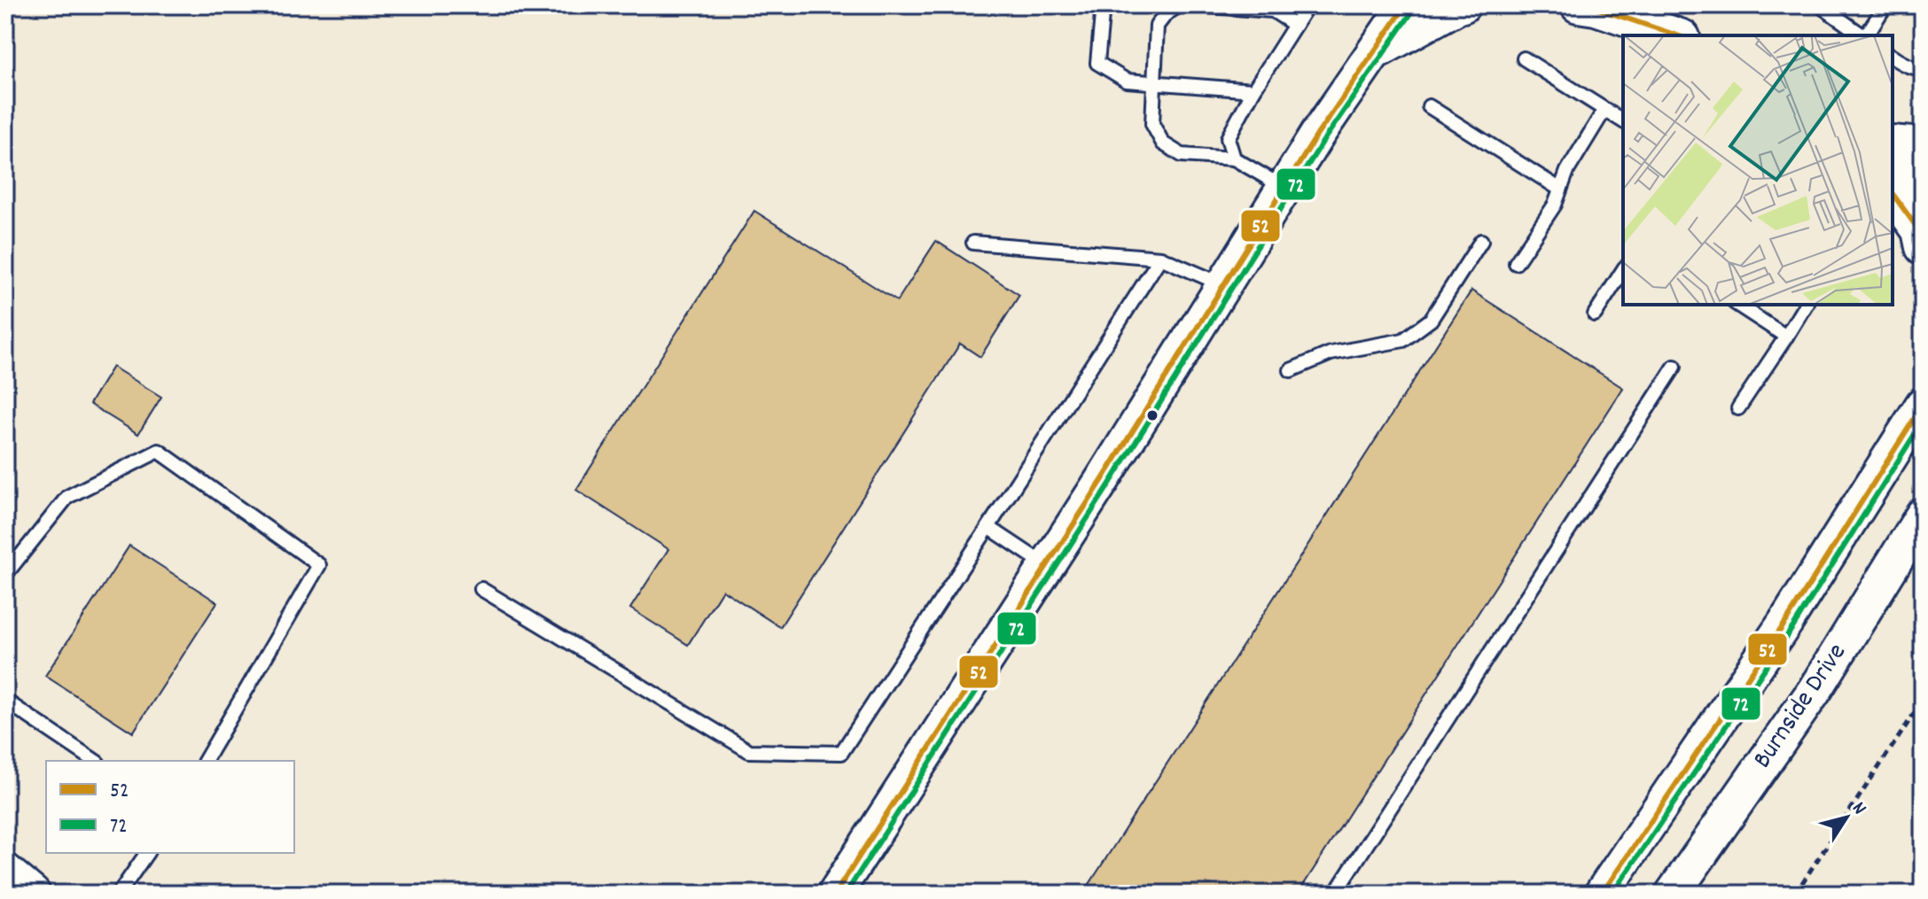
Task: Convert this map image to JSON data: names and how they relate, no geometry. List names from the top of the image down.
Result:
{
  "streets": {
    "street": ["Burnside Drive"]
  },
  "lines": ["transit line 52", "transit line 72"],
  "legend": ["52", "72"],
  "north": "top right"
}
